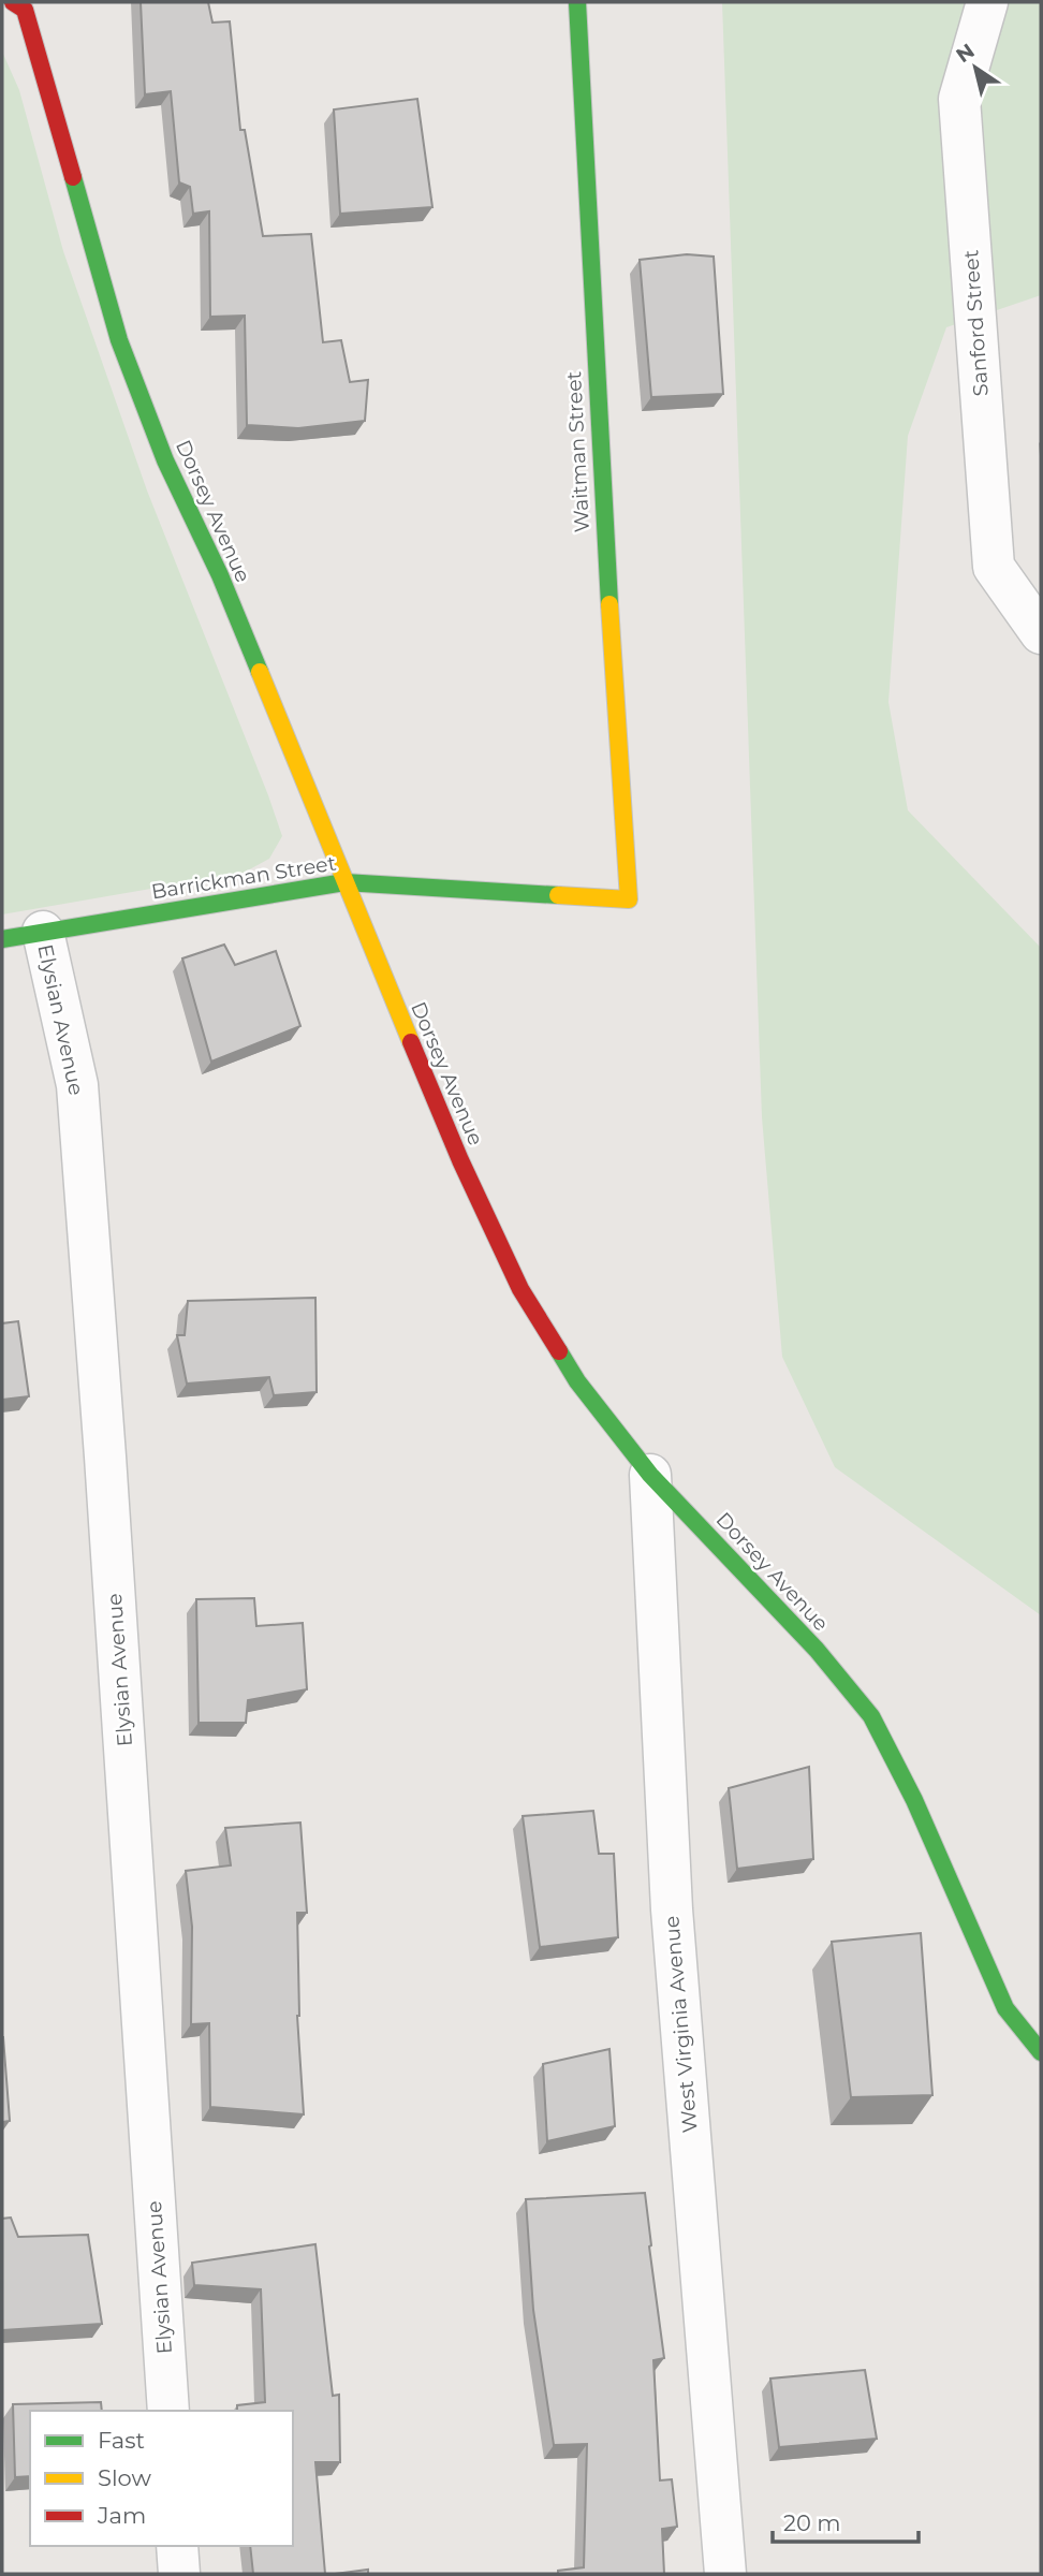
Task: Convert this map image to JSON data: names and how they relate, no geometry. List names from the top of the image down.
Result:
{
  "streets": {
    "street": [
      "Sanford Street",
      "Waitman Street",
      "Dorsey Avenue",
      "Barrickman Street",
      "Elysian Avenue",
      "West Virginia Avenue"
    ]
  },
  "crossings": [
    ["Waitman Street", "Barrickman Street"],
    ["Dorsey Avenue", "Barrickman Street"],
    ["Dorsey Avenue", "West Virginia Avenue"],
    ["Barrickman Street", "Elysian Avenue"]
  ],
  "legend": ["Fast", "Slow", "Jam"],
  "scale_bar": "20 m",
  "north": "top left"
}
